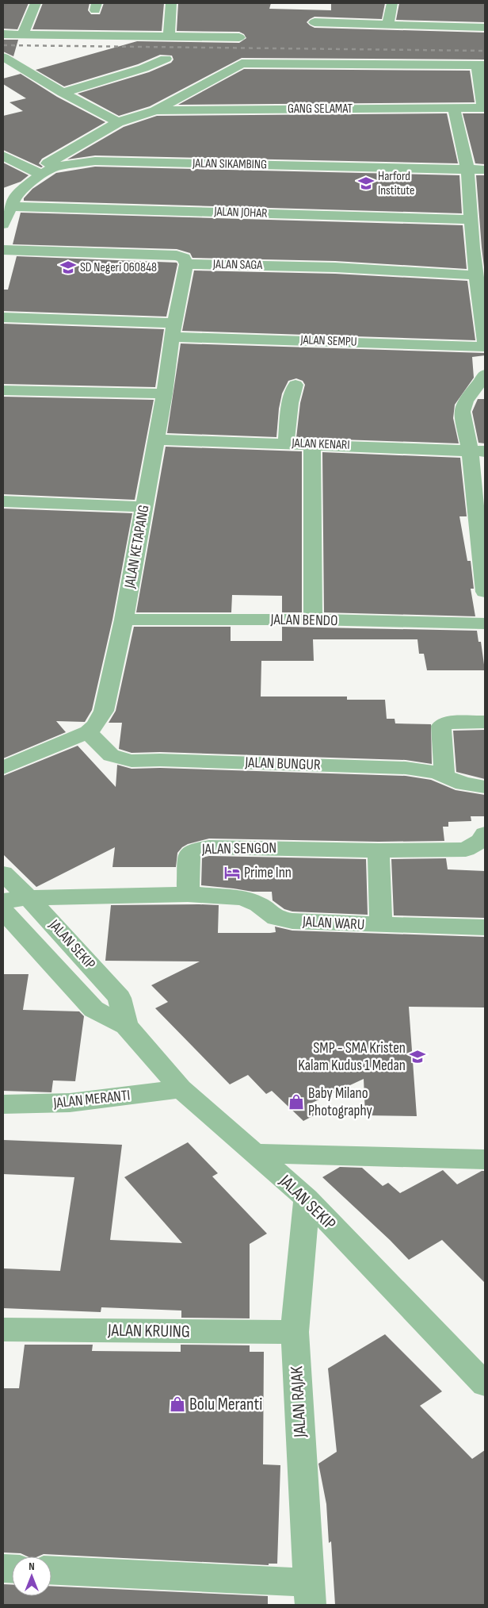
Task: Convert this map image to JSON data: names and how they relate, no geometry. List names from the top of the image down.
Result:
{
  "streets": {
    "street": [
      "GANG SELAMAT",
      "JALAN SIKAMBING",
      "JALAN JOHAR",
      "JALAN SAGA",
      "JALAN SEMPU",
      "JALAN KENARI",
      "JALAN KETAPANG",
      "JALAN BENDO",
      "JALAN BUNGUR",
      "JALAN SENGON",
      "JALAN WARU",
      "JALAN SEKIP",
      "JALAN MERANTI",
      "JALAN KRUING",
      "JALAN RAJAK"
    ]
  },
  "crossings": [
    ["JALAN SIKAMBING", "JALAN JOHAR"],
    ["JALAN SAGA", "JALAN KETAPANG"],
    ["JALAN SEMPU", "JALAN KETAPANG"],
    ["JALAN KENARI", "JALAN KETAPANG"],
    ["JALAN KETAPANG", "JALAN BENDO"],
    ["JALAN KETAPANG", "JALAN BUNGUR"],
    ["JALAN SENGON", "JALAN WARU"],
    ["JALAN SEKIP", "JALAN MERANTI"],
    ["JALAN SEKIP", "JALAN RAJAK"],
    ["JALAN KRUING", "JALAN RAJAK"]
  ],
  "places": {
    "school or university": ["Harford Institute", "SD Negeri 060848", "SMP - SMA Kristen Kalam Kudus 1 Medan"],
    "hotel": ["Prime Inn"],
    "shop": ["Baby Milano Photography", "Bolu Meranti"]
  },
  "north": "top"
}
